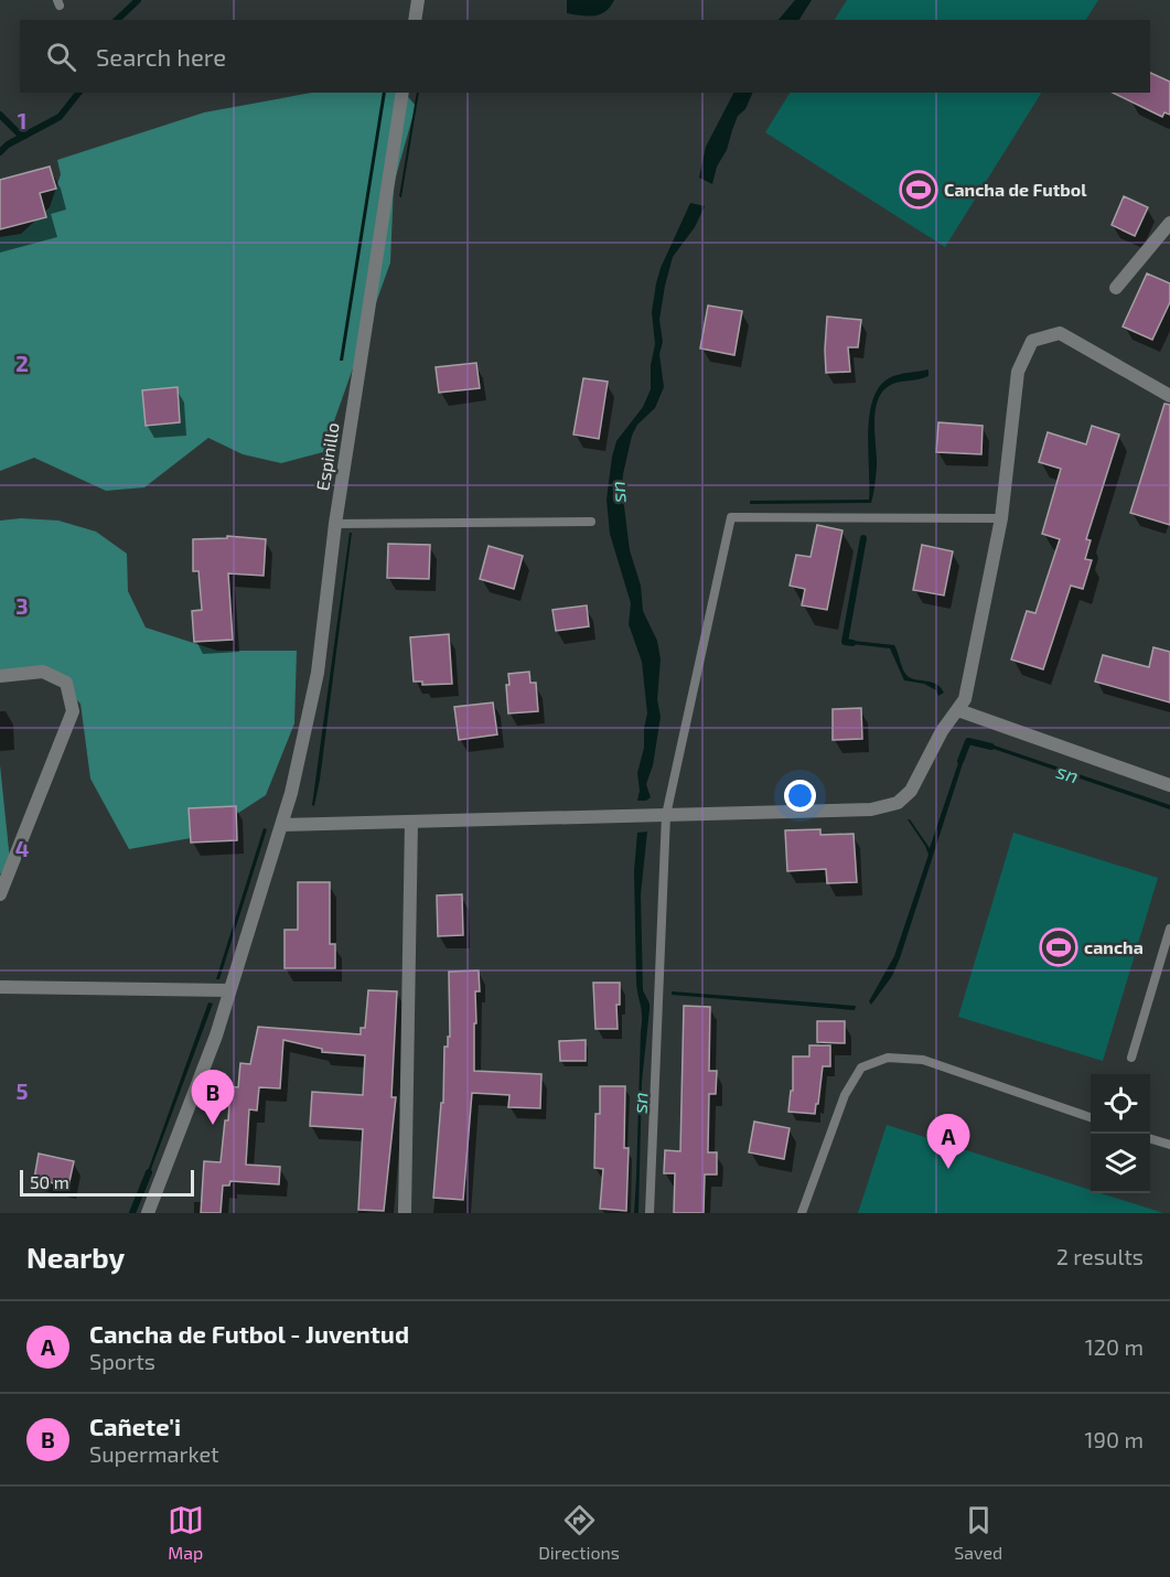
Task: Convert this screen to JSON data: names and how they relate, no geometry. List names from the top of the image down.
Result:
{
  "streets": {
    "street": ["Espinillo"]
  },
  "water": ["sn"],
  "places": {
    "sports": ["Cancha de Futbol", "cancha"]
  },
  "scale_bar": "50 m",
  "page": {
    "search": "Search here",
    "pins": ["B", "A"],
    "scale": "50 m",
    "heading": ["Nearby", "2 results"],
    "list": [
      {
        "mark": "A",
        "name": "Cancha de Futbol - Juventud",
        "note": "Sports",
        "value": "120 m"
      },
      {
        "mark": "B",
        "name": "Cañete'i",
        "note": "Supermarket",
        "value": "190 m"
      }
    ],
    "nav": ["Map", "Directions", "Saved"]
  },
  "grid": {
    "rows": [
      "1",
      "2",
      "3",
      "4",
      "5"
    ]
  }
}
